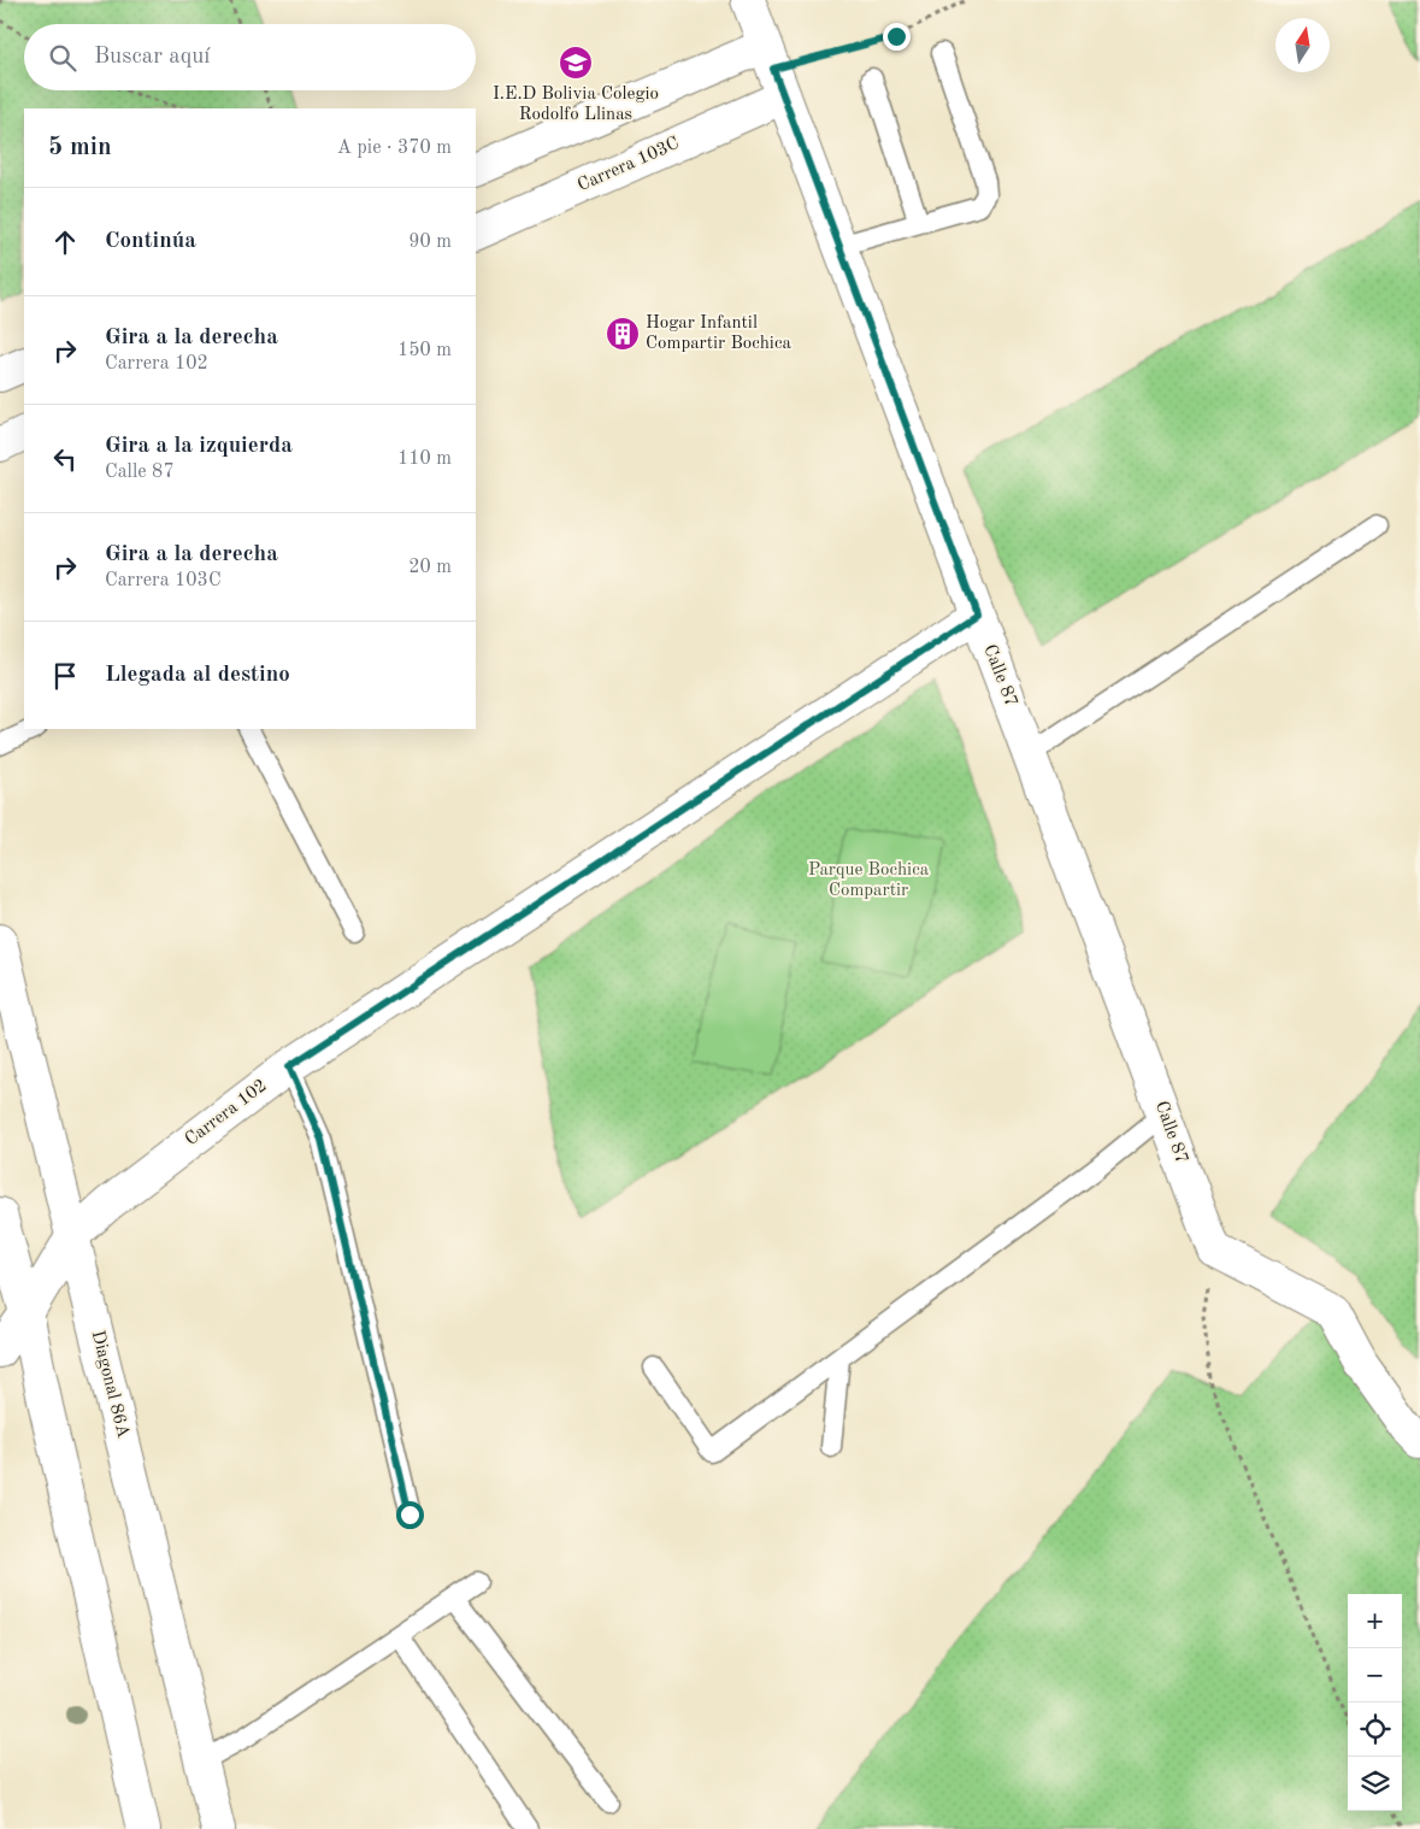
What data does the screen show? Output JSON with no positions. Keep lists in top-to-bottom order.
{
  "streets": {
    "street": [
      "Carrera 103C",
      "Calle 87",
      "Carrera 102",
      "Diagonal 86A"
    ]
  },
  "crossings": [
    ["Carrera 103C", "Calle 87"],
    ["Calle 87", "Carrera 102"],
    ["Carrera 102", "Diagonal 86A"]
  ],
  "parks": ["Parque Bochica Compartir"],
  "places": {
    "school or university": ["I.E.D Bolivia Colegio Rodolfo Llinas"],
    "building": ["Hogar Infantil Compartir Bochica"]
  },
  "north": "top",
  "page": {
    "search": "Buscar aquí",
    "heading": ["5 min", "A pie · 370 m"],
    "list": [
      ["Continúa", "90 m"],
      ["Gira a la derecha", "Carrera 102", "150 m"],
      ["Gira a la izquierda", "Calle 87", "110 m"],
      ["Gira a la derecha", "Carrera 103C", "20 m"],
      "Llegada al destino"
    ],
    "map_buttons": ["+", "−"]
  }
}
